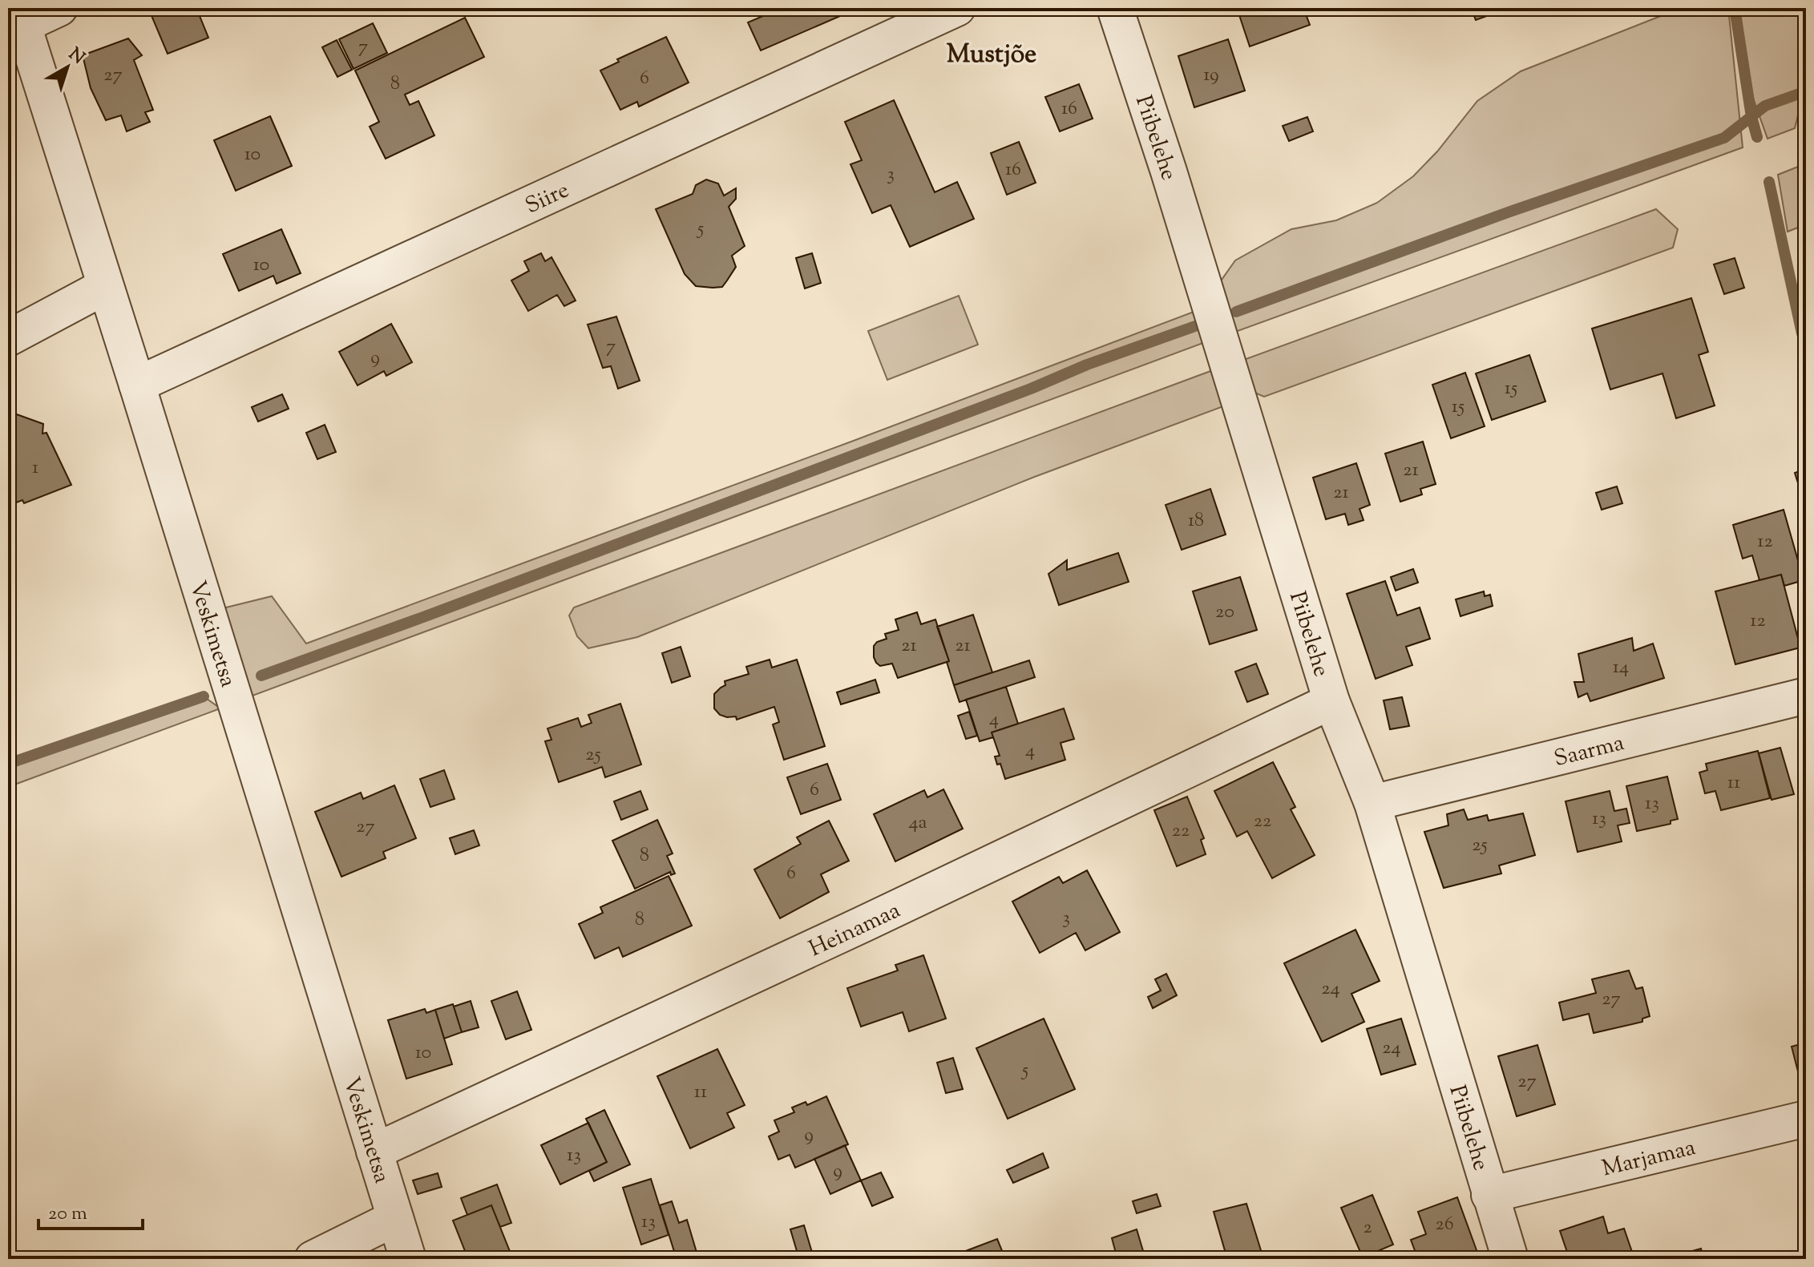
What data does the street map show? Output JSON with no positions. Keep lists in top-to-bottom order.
{
  "streets": {
    "street": [
      "Piibelehe",
      "Siire",
      "Veskimetsa",
      "Saarma",
      "Heinamaa",
      "Marjamaa"
    ]
  },
  "crossings": [
    ["Piibelehe", "Saarma"],
    ["Piibelehe", "Heinamaa"],
    ["Piibelehe", "Marjamaa"],
    ["Siire", "Veskimetsa"],
    ["Veskimetsa", "Heinamaa"]
  ],
  "districts": ["Mustjõe"],
  "house_numbers": [
    "7",
    "27",
    "19",
    "6",
    "8",
    "16",
    "10",
    "16",
    "3",
    "5",
    "10",
    "7",
    "9",
    "15",
    "15",
    "1",
    "21",
    "21",
    "18",
    "12",
    "20",
    "12",
    "21",
    "21",
    "14",
    "4",
    "4",
    "25",
    "11",
    "6",
    "13",
    "13",
    "22",
    "4a",
    "27",
    "22",
    "25",
    "8",
    "6",
    "3",
    "8",
    "24",
    "27",
    "24",
    "10",
    "5",
    "27",
    "11",
    "9",
    "13",
    "9",
    "13",
    "26",
    "2"
  ],
  "scale_bar": "20 m",
  "north": "top right"
}
